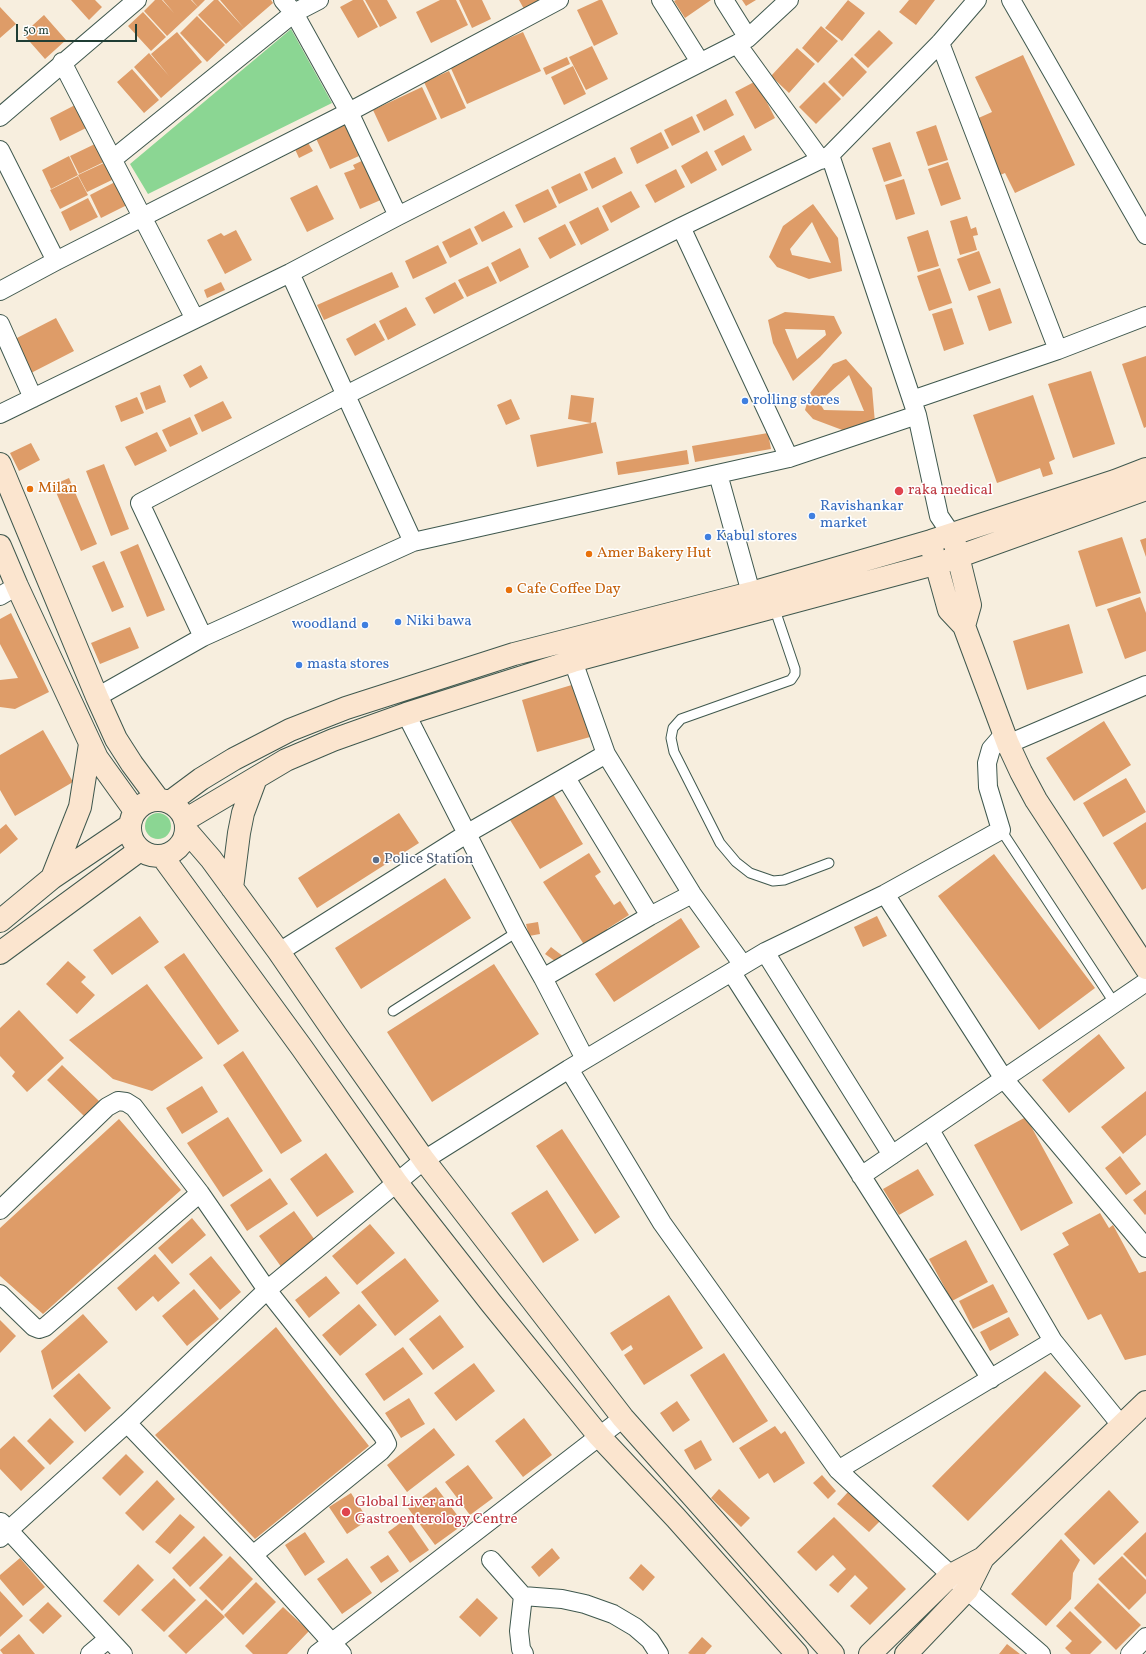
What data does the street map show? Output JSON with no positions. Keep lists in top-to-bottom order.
{
  "places": [
    "rolling stores",
    "Milan",
    "raka medical",
    "Ravishankar market",
    "Kabul stores",
    "Amer Bakery Hut",
    "Cafe Coffee Day",
    "Niki bawa",
    "woodland",
    "masta stores",
    "Police Station",
    "Global Liver and Gastroenterology Centre"
  ],
  "scale_bar": "50 m"
}
